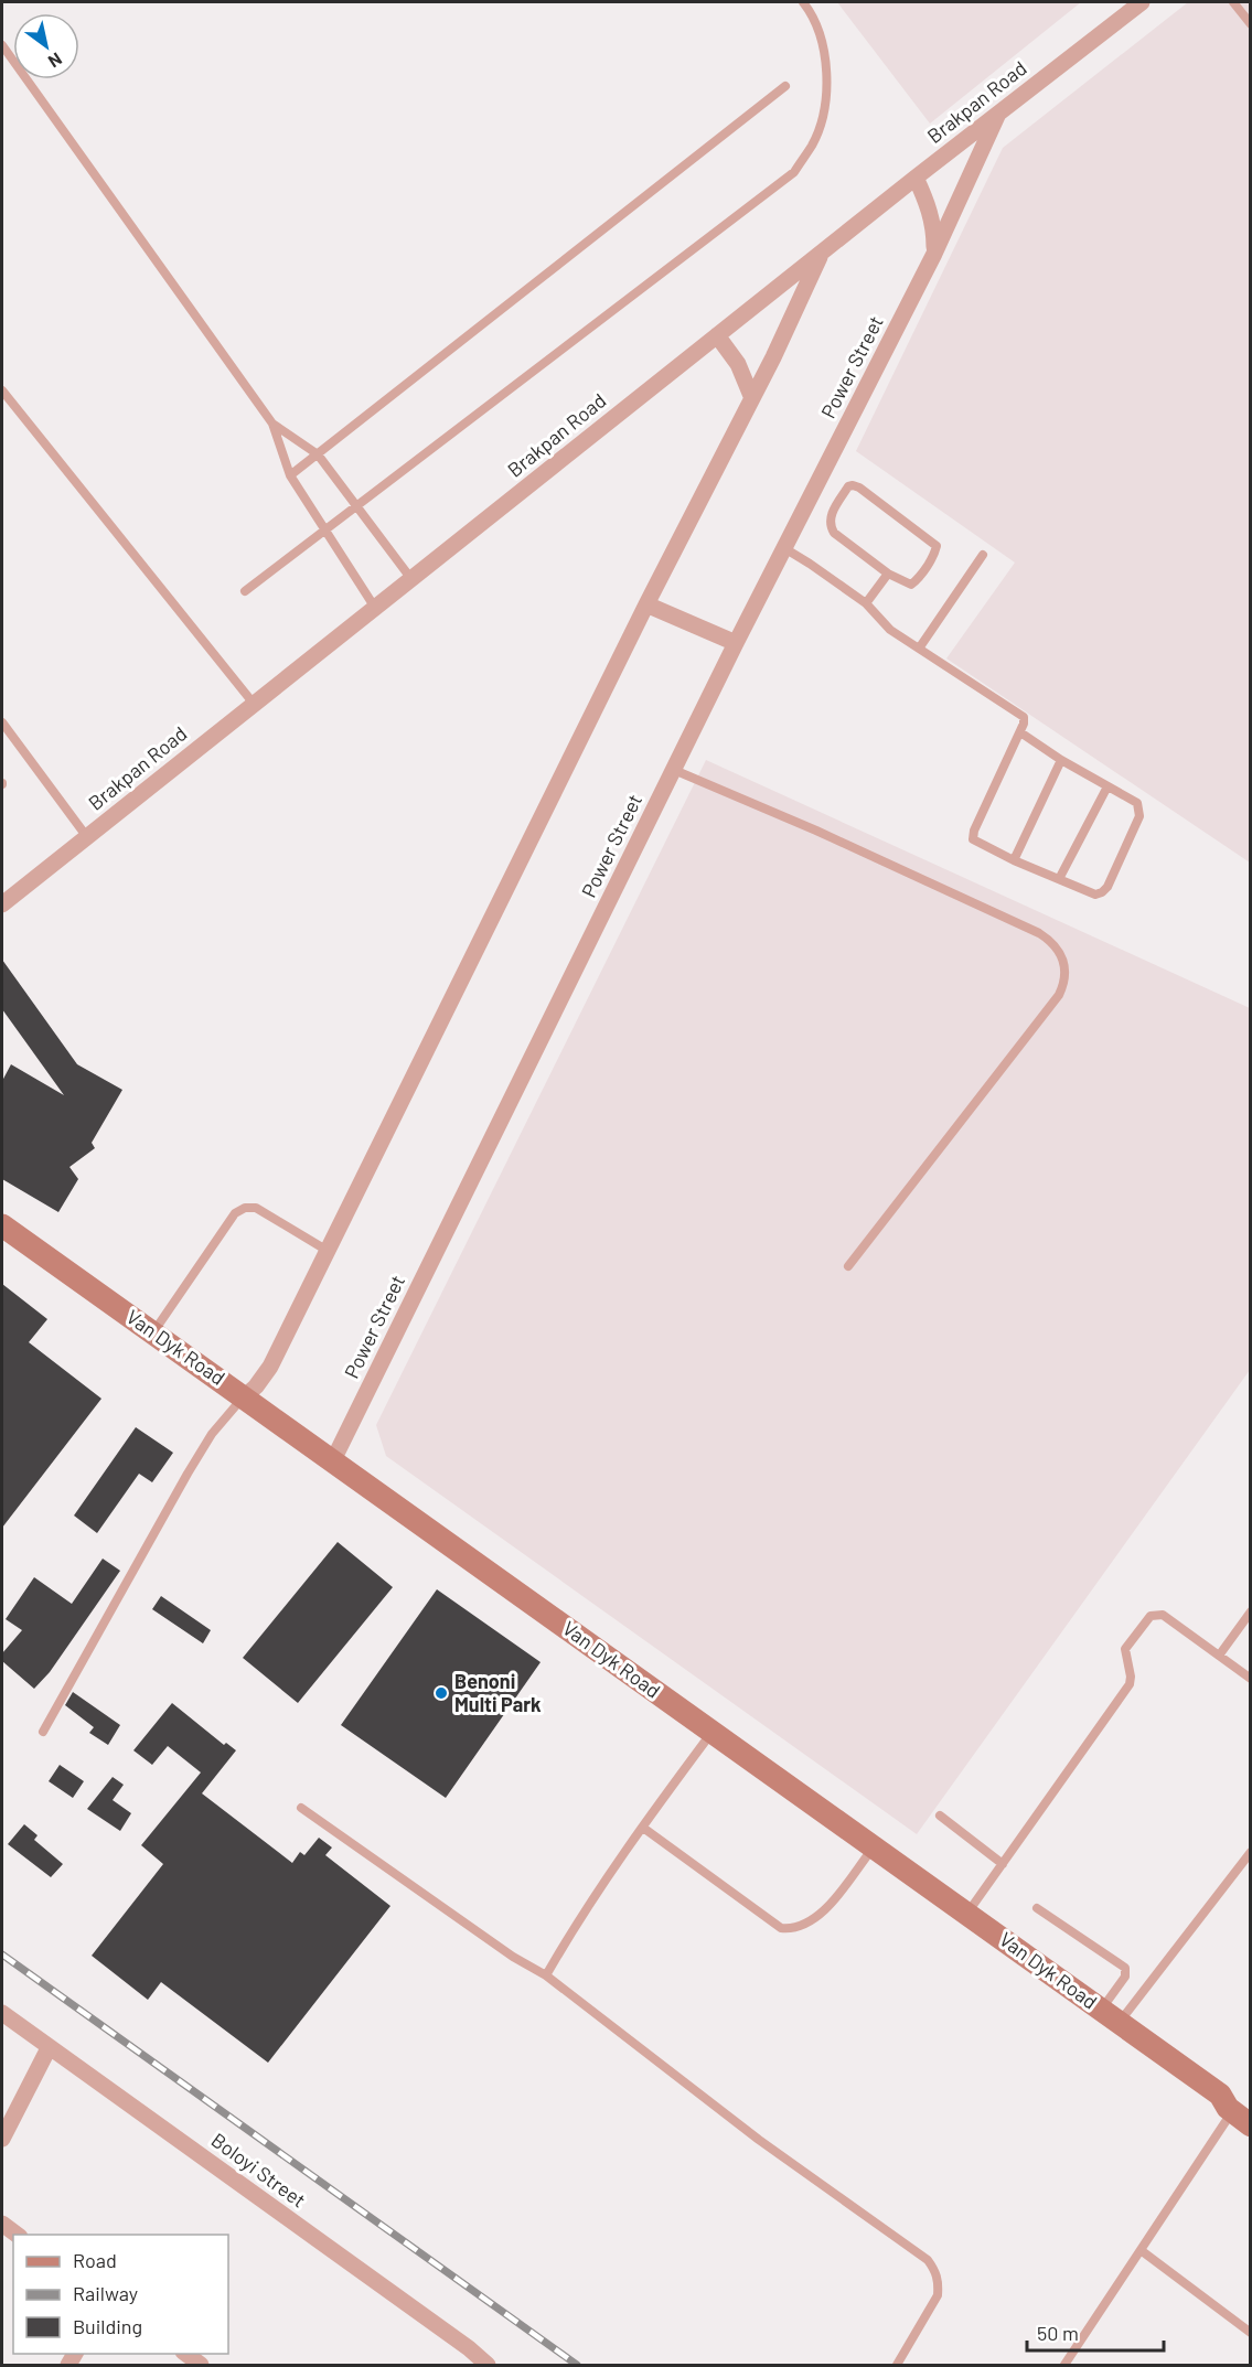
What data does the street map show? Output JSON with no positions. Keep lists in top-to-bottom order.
{
  "streets": {
    "main road": ["Van Dyk Road"],
    "street": ["Brakpan Road", "Power Street", "Boloyi Street"]
  },
  "crossings": [
    ["Brakpan Road", "Power Street"],
    ["Power Street", "Van Dyk Road"]
  ],
  "places": ["Benoni Multi Park"],
  "legend": ["Road", "Railway", "Building"],
  "scale_bar": "50 m",
  "north": "bottom right"
}
